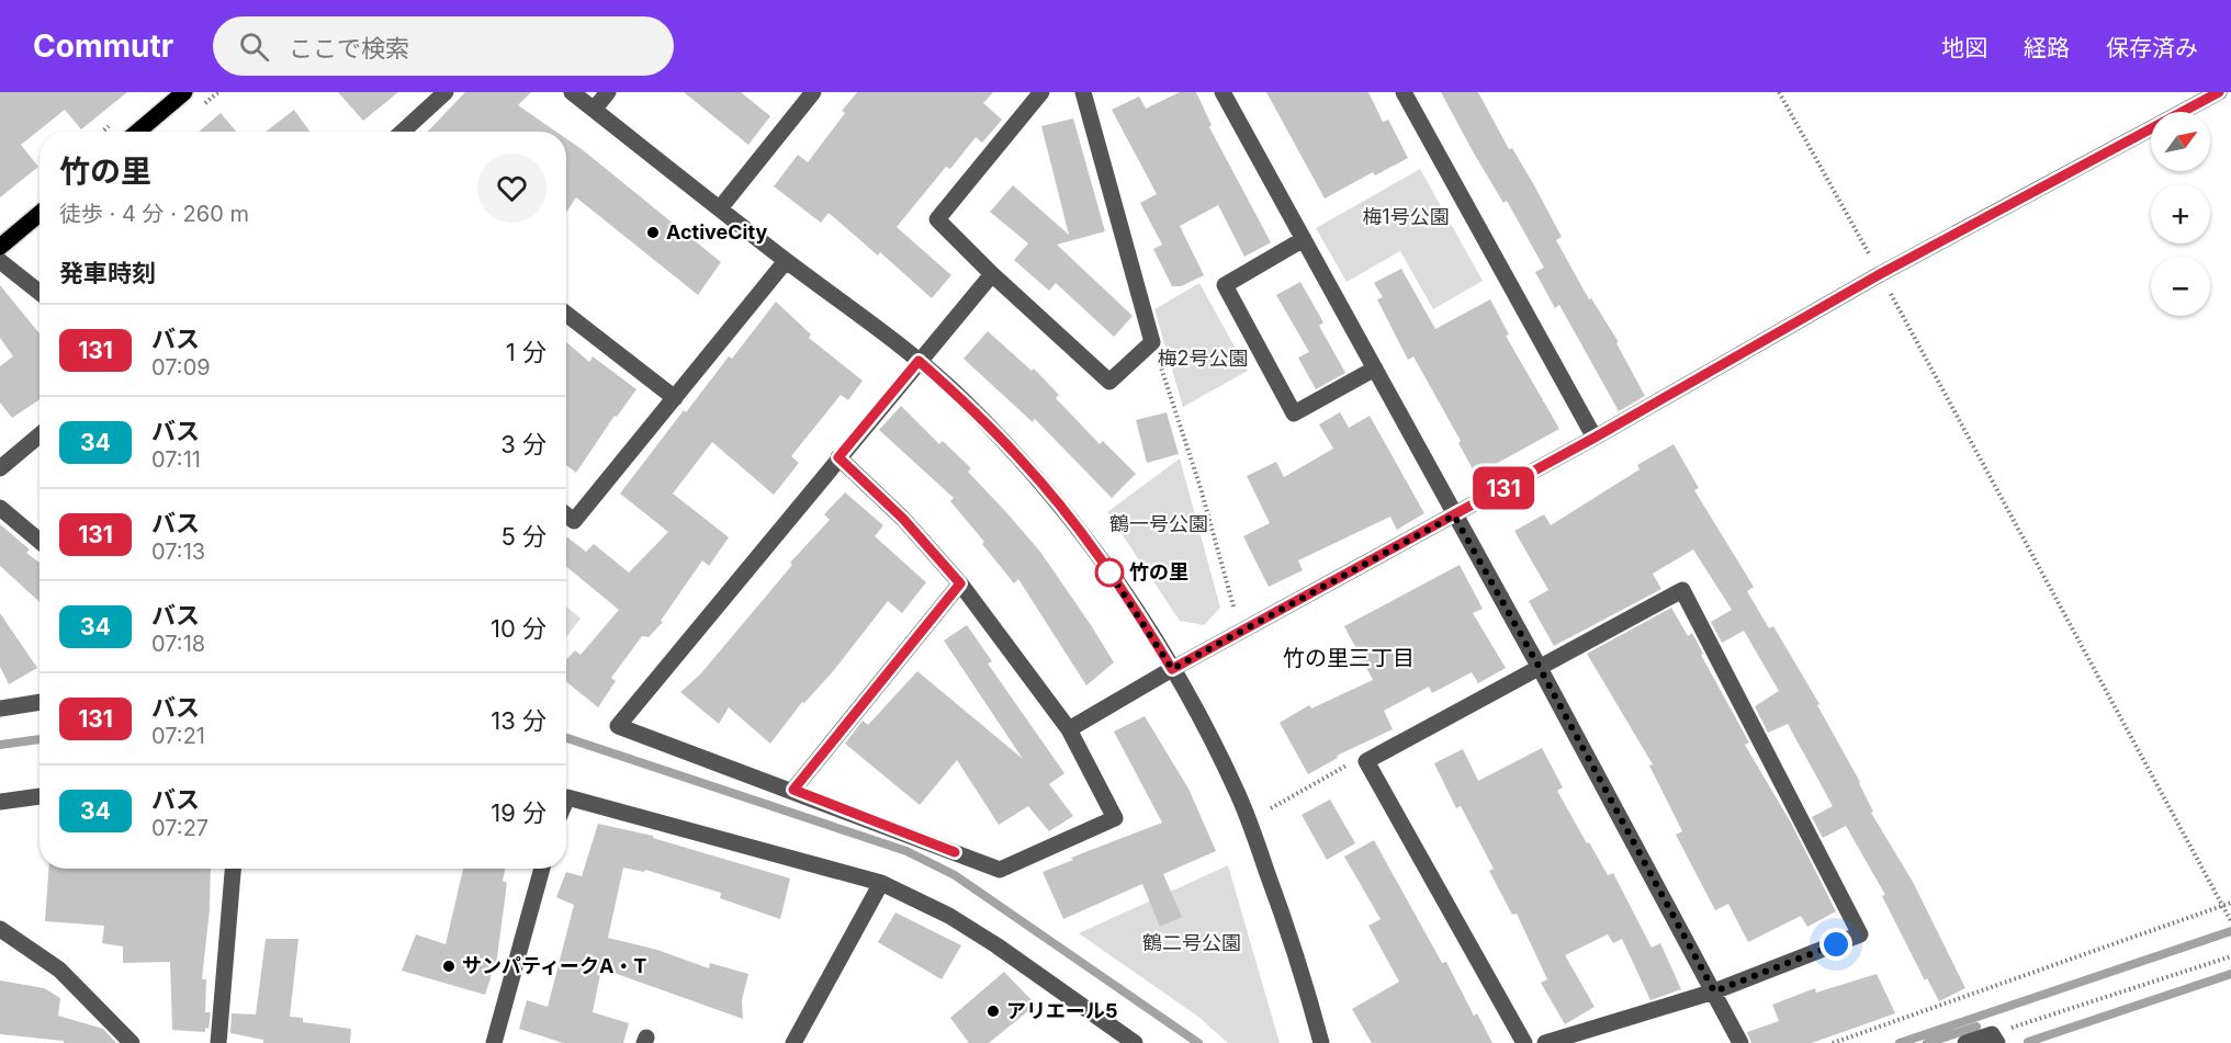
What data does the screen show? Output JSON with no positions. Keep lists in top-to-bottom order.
{
  "districts": ["竹の里三丁目"],
  "parks": [
    "梅1号公園",
    "梅2号公園",
    "鶴一号公園",
    "鶴二号公園"
  ],
  "places": [
    "ActiveCity",
    "竹の里",
    "サンパティークA・T",
    "アリエール5"
  ],
  "lines": ["bus line 131"],
  "north": "top right",
  "page": {
    "header": "Commutr",
    "search": "ここで検索",
    "nav": ["地図", "経路", "保存済み"],
    "on_map": "131",
    "map_buttons": ["+", "−"],
    "heading": [
      ["竹の里", "徒歩 · 4 分 · 260 m"],
      "発車時刻"
    ],
    "list": [
      {
        "mark": "131",
        "name": "バス",
        "note": "07:09",
        "value": "1 分"
      },
      {
        "mark": "34",
        "name": "バス",
        "note": "07:11",
        "value": "3 分"
      },
      {
        "mark": "131",
        "name": "バス",
        "note": "07:13",
        "value": "5 分"
      },
      {
        "mark": "34",
        "name": "バス",
        "note": "07:18",
        "value": "10 分"
      },
      {
        "mark": "131",
        "name": "バス",
        "note": "07:21",
        "value": "13 分"
      },
      {
        "mark": "34",
        "name": "バス",
        "note": "07:27",
        "value": "19 分"
      }
    ]
  }
}
